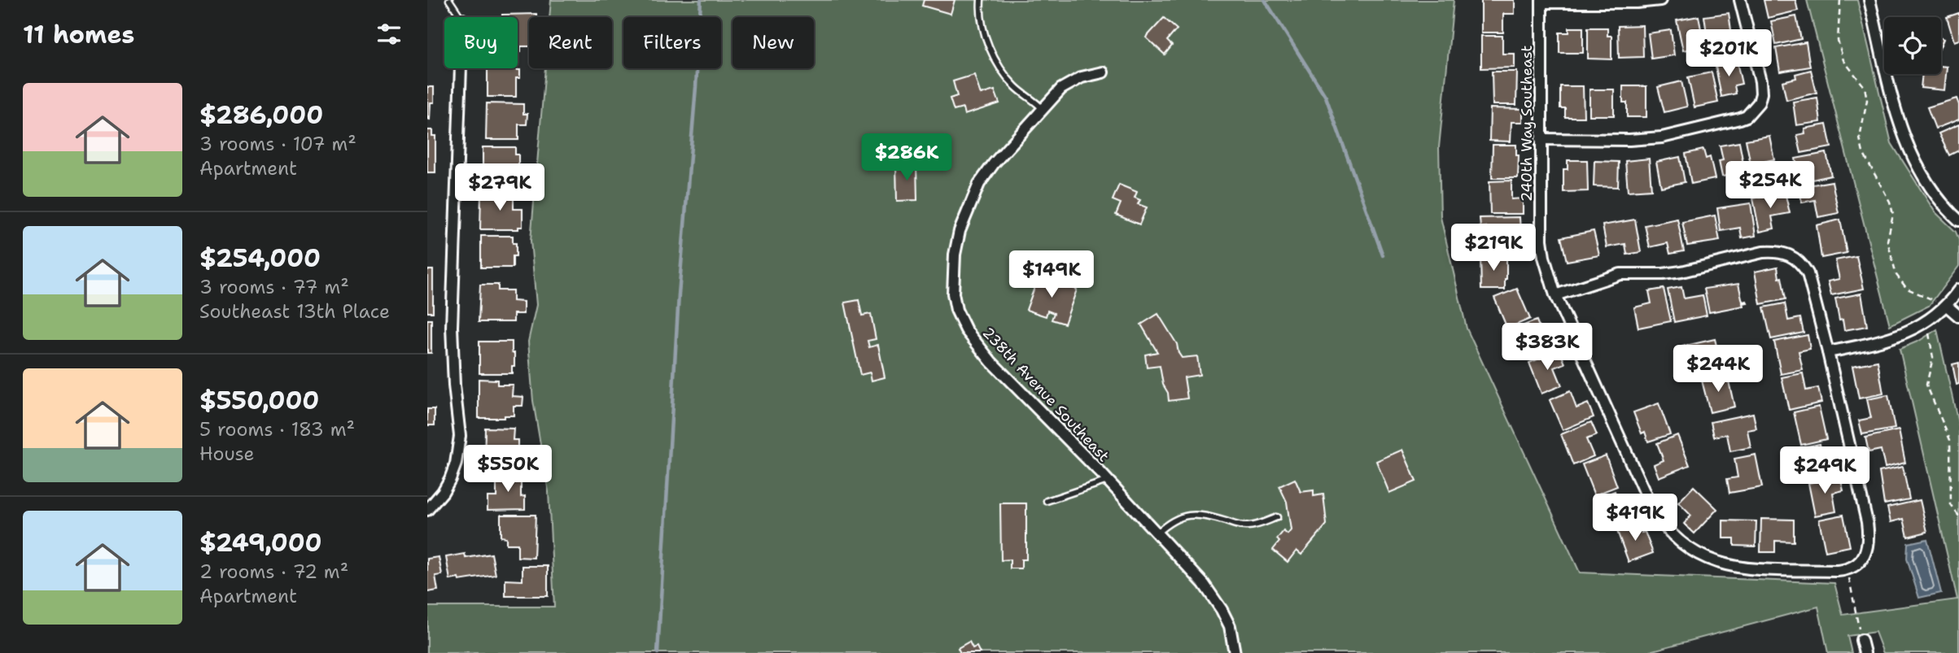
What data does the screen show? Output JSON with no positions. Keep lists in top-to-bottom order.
{
  "streets": {
    "street": ["240th Way Southeast", "238th Avenue Southeast"]
  },
  "page": {
    "heading": "11 homes",
    "chip": [
      "Buy",
      "Rent",
      "Filters",
      "New"
    ],
    "price": [
      "$201K",
      "$286K",
      "$254K",
      "$279K",
      "$219K",
      "$149K",
      "$383K",
      "$244K",
      "$550K",
      "$249K",
      "$419K"
    ],
    "list": [
      {
        "name": "$286,000",
        "note": "3 rooms · 107 m² · Apartment"
      },
      {
        "name": "$254,000",
        "note": "3 rooms · 77 m² · Southeast 13th Place"
      },
      {
        "name": "$550,000",
        "note": "5 rooms · 183 m² · House"
      },
      {
        "name": "$249,000",
        "note": "2 rooms · 72 m² · Apartment"
      }
    ]
  }
}
